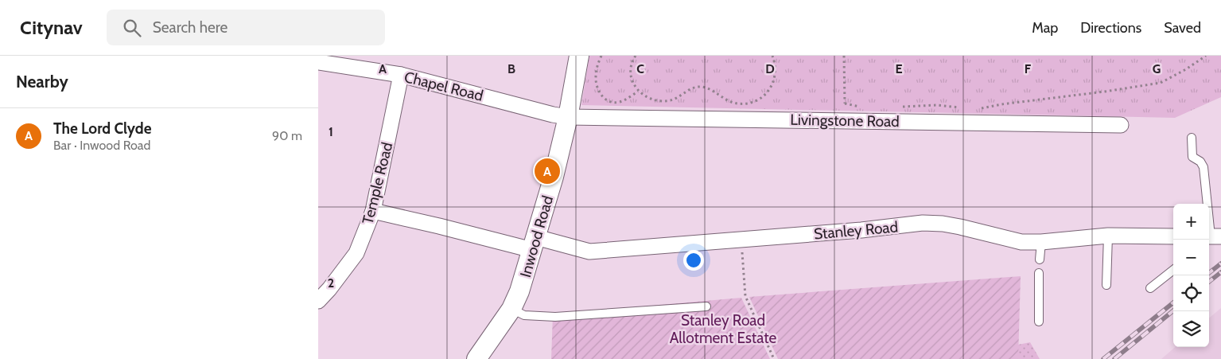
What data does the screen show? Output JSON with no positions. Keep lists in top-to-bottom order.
{
  "streets": {
    "street": [
      "Chapel Road",
      "Livingstone Road",
      "Temple Road",
      "Stanley Road",
      "Inwood Road"
    ]
  },
  "crossings": [
    ["Chapel Road", "Livingstone Road"],
    ["Chapel Road", "Temple Road"],
    ["Chapel Road", "Inwood Road"],
    ["Livingstone Road", "Inwood Road"],
    ["Temple Road", "Stanley Road"],
    ["Stanley Road", "Inwood Road"]
  ],
  "parks": ["Stanley Road Allotment Estate"],
  "page": {
    "header": "Citynav",
    "search": "Search here",
    "nav": ["Map", "Directions", "Saved"],
    "heading": "Nearby",
    "list": [
      {
        "mark": "A",
        "name": "The Lord Clyde",
        "note": "Bar · Inwood Road",
        "value": "90 m"
      }
    ],
    "pins": "A",
    "map_buttons": ["+", "−"]
  },
  "grid": {
    "columns": [
      "A",
      "B",
      "C",
      "D",
      "E",
      "F",
      "G"
    ],
    "rows": ["1", "2"]
  }
}
